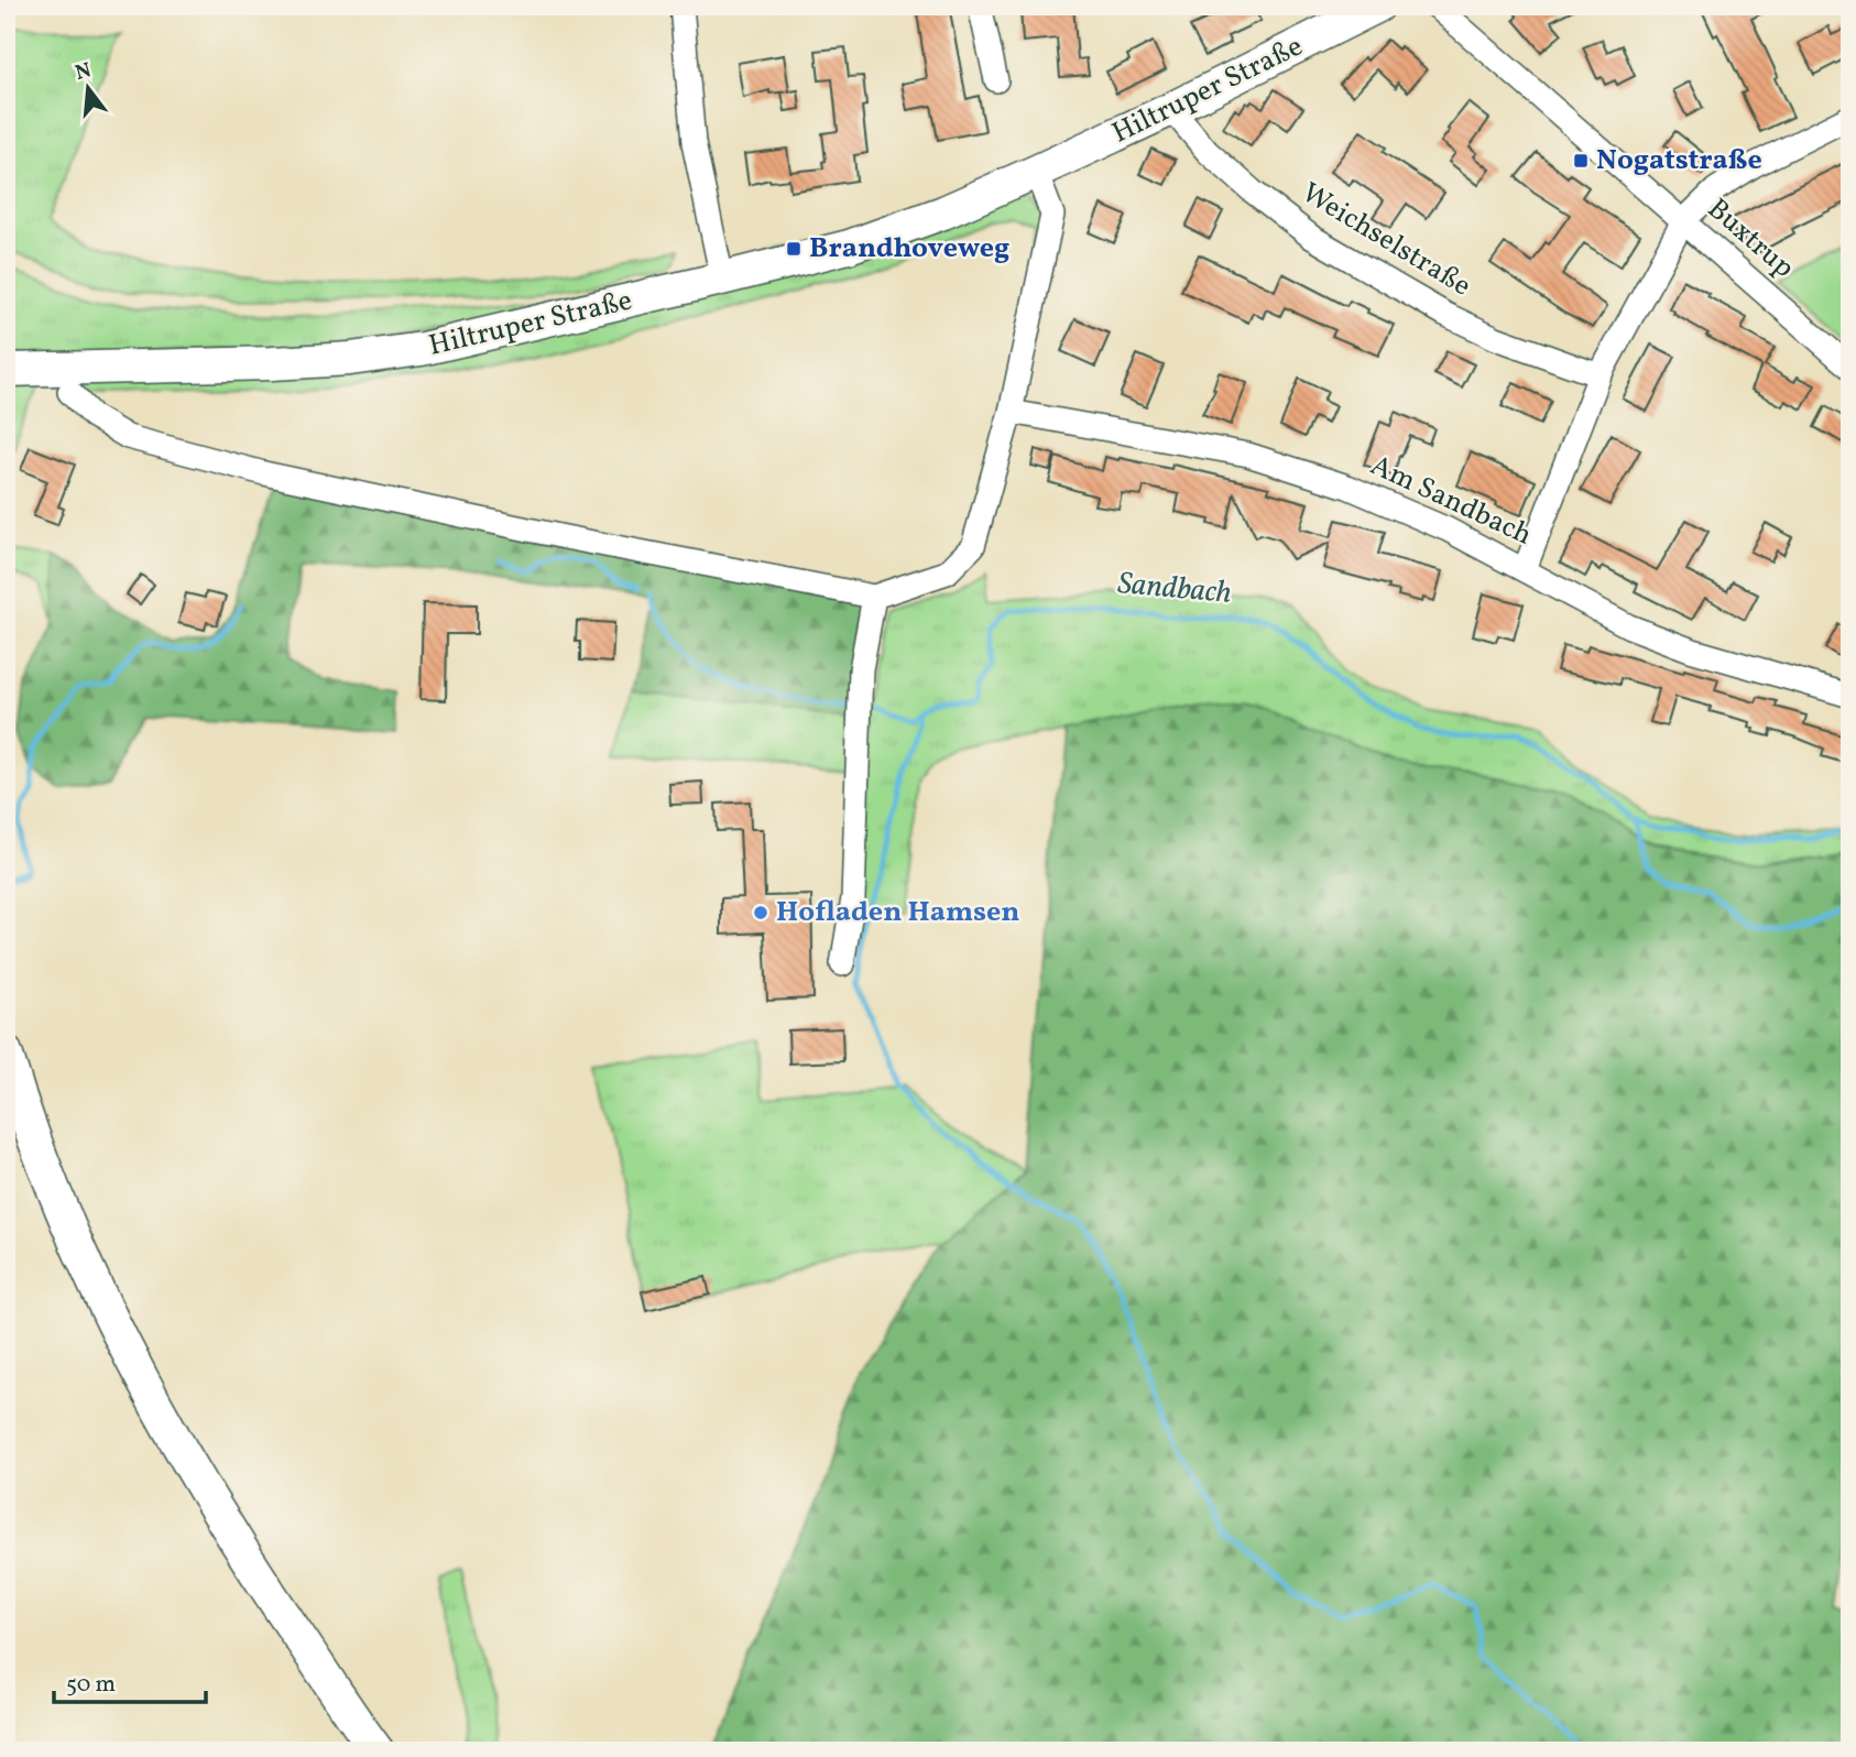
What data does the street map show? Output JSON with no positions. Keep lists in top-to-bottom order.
{
  "streets": {
    "street": [
      "Hiltruper Straße",
      "Buxtrup",
      "Weichselstraße",
      "Am Sandbach"
    ]
  },
  "crossings": [
    ["Hiltruper Straße", "Weichselstraße"]
  ],
  "water": ["Sandbach"],
  "places": {
    "transit": ["Nogatstraße", "Brandhoveweg"],
    "other": ["Hofladen Hamsen"]
  },
  "scale_bar": "50 m",
  "north": "top"
}
